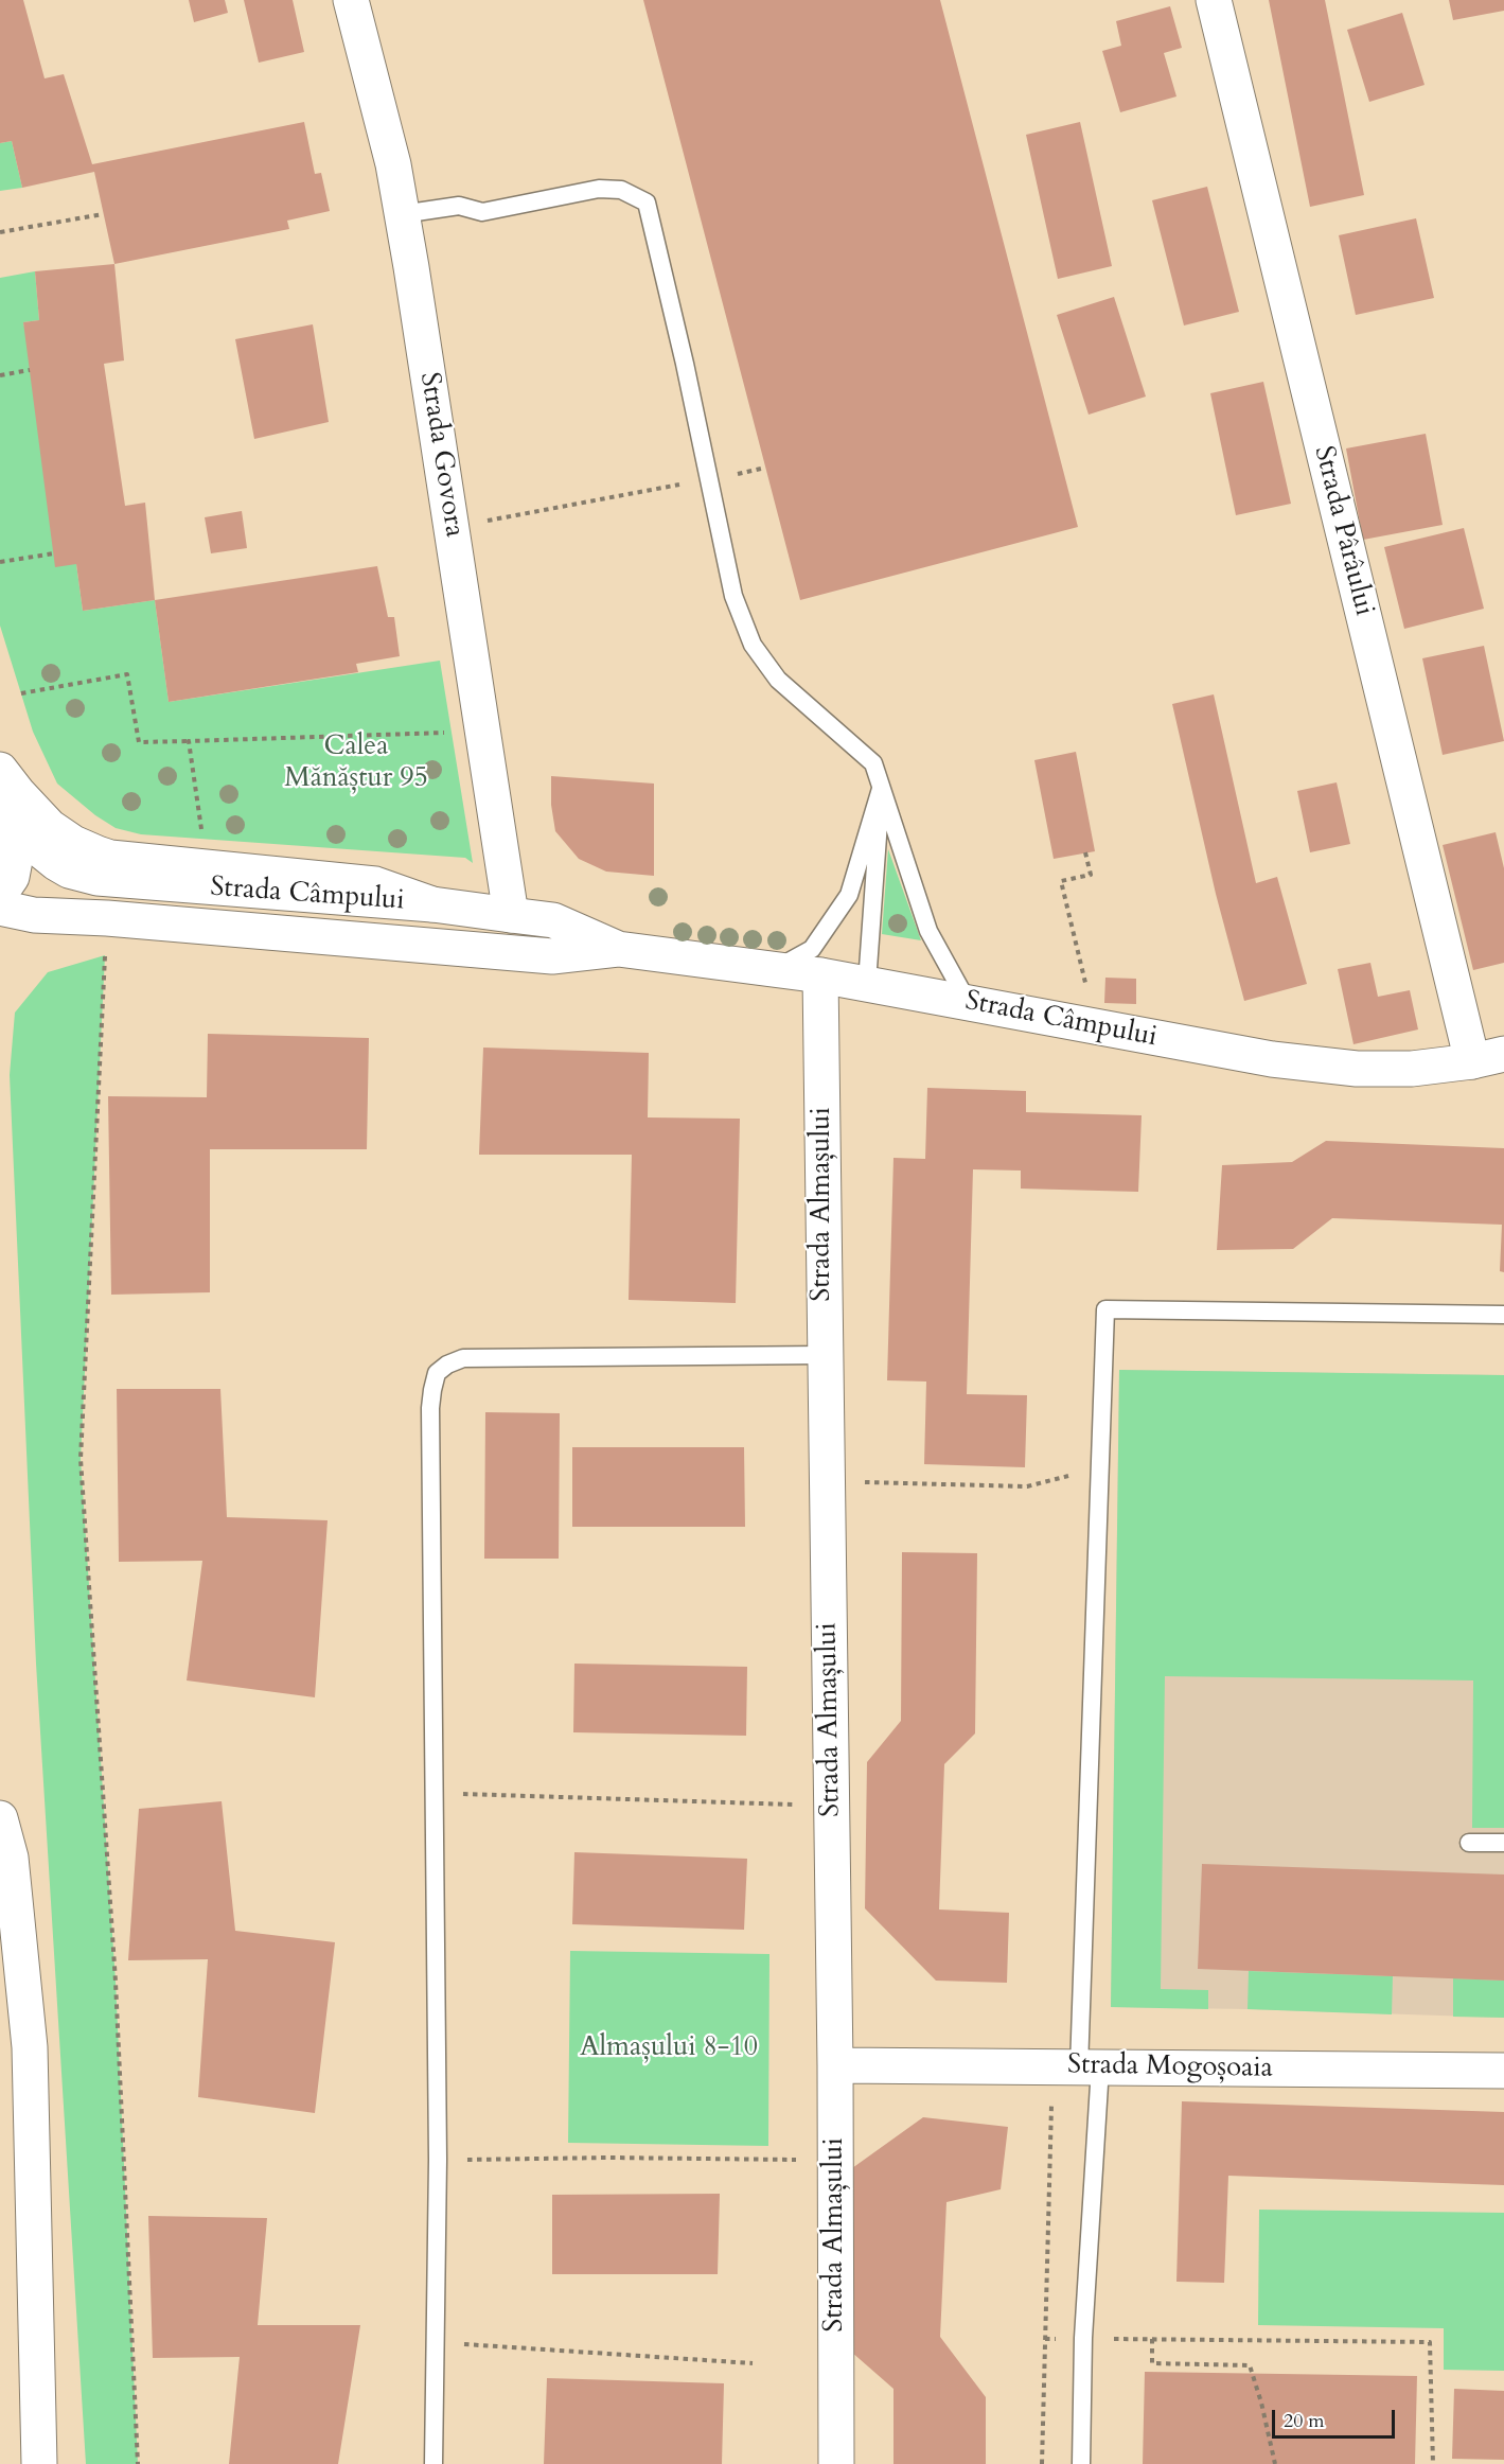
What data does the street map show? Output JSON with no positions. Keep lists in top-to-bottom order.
{
  "streets": {
    "street": [
      "Strada Govora",
      "Strada Pârâului",
      "Strada Câmpului",
      "Strada Almașului",
      "Strada Mogoșoaia"
    ]
  },
  "crossings": [
    ["Strada Govora", "Strada Câmpului"],
    ["Strada Pârâului", "Strada Câmpului"],
    ["Strada Câmpului", "Strada Almașului"],
    ["Strada Almașului", "Strada Mogoșoaia"]
  ],
  "parks": ["Calea Mănăștur 95", "Almașului 8-10"],
  "scale_bar": "20 m"
}
